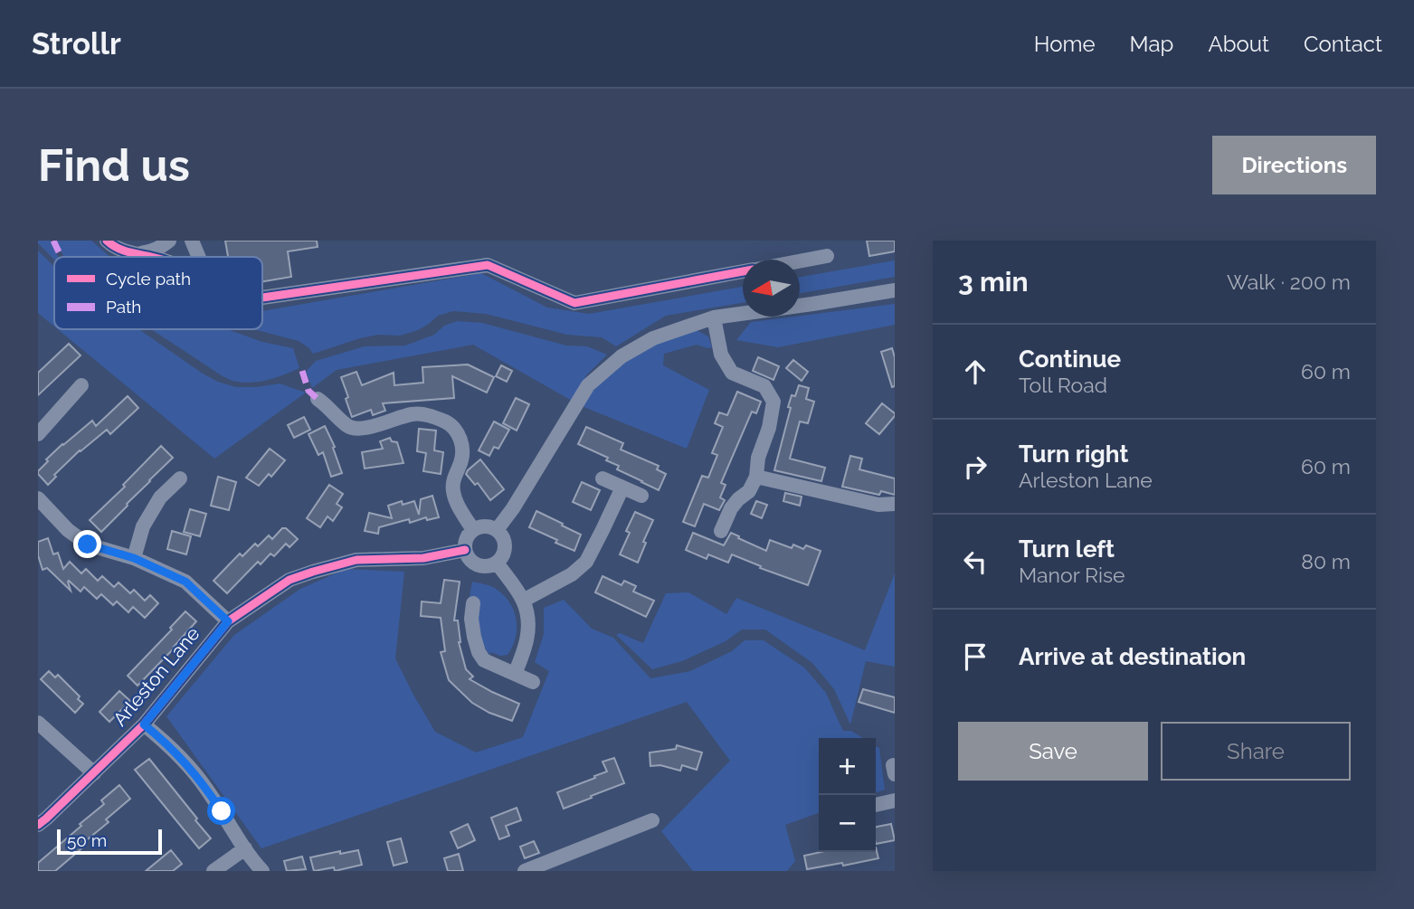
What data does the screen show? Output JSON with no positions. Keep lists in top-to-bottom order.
{
  "streets": {
    "street": ["Arleston Lane"]
  },
  "legend": ["Cycle path", "Path"],
  "scale_bar": "50 m",
  "north": "left",
  "page": {
    "header": "Strollr",
    "nav": [
      "Home",
      "Map",
      "About",
      "Contact"
    ],
    "buttons": [
      "Directions",
      ["Save", "Share"]
    ],
    "title": "Find us",
    "heading": ["3 min", "Walk · 200 m"],
    "list": [
      ["Continue", "Toll Road", "60 m"],
      ["Turn right", "Arleston Lane", "60 m"],
      ["Turn left", "Manor Rise", "80 m"],
      "Arrive at destination"
    ],
    "map_buttons": ["+", "−"],
    "scale": "50 m"
  }
}
